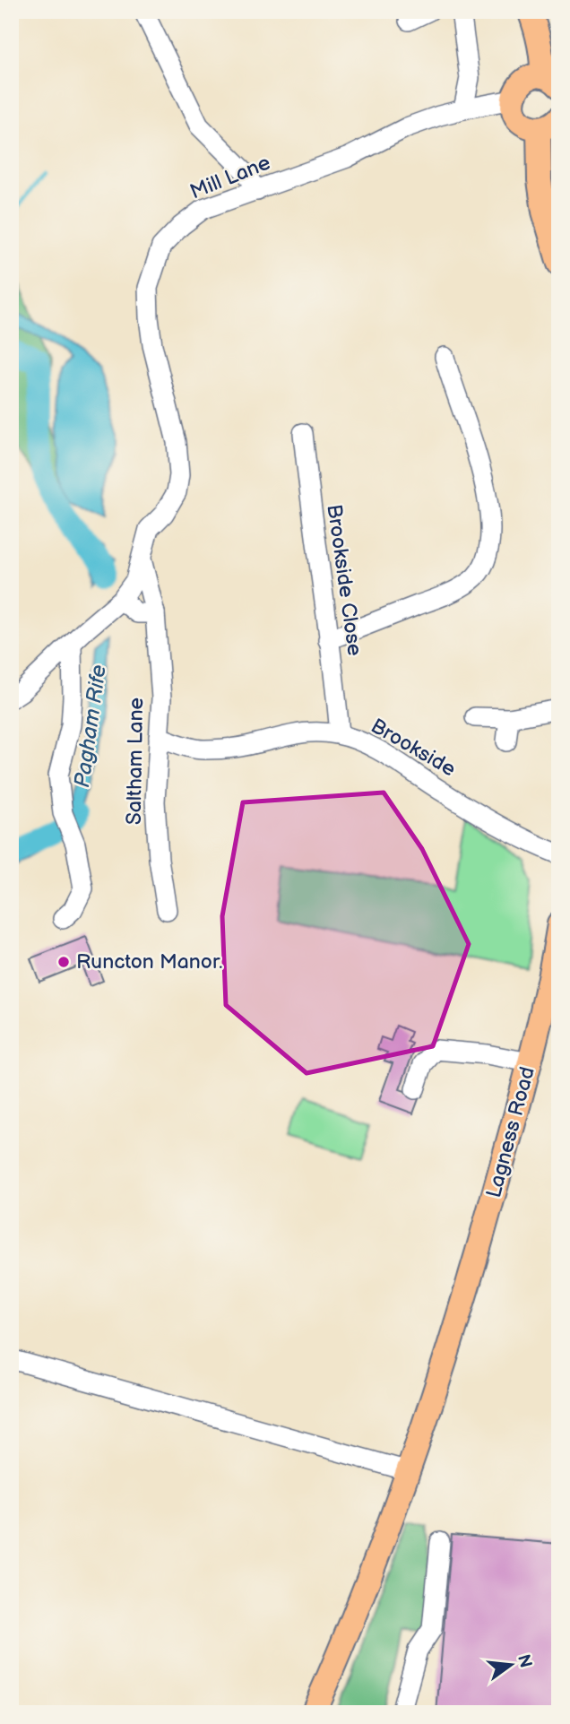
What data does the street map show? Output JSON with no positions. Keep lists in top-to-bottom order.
{
  "streets": {
    "main road": ["Lagness Road"],
    "street": [
      "Mill Lane",
      "Brookside Close",
      "Brookside",
      "Saltham Lane"
    ]
  },
  "crossings": [
    ["Mill Lane", "Saltham Lane"],
    ["Brookside Close", "Brookside"],
    ["Brookside", "Saltham Lane"]
  ],
  "water": ["Pagham Rife"],
  "places": ["Runcton Manor."],
  "north": "right"
}
